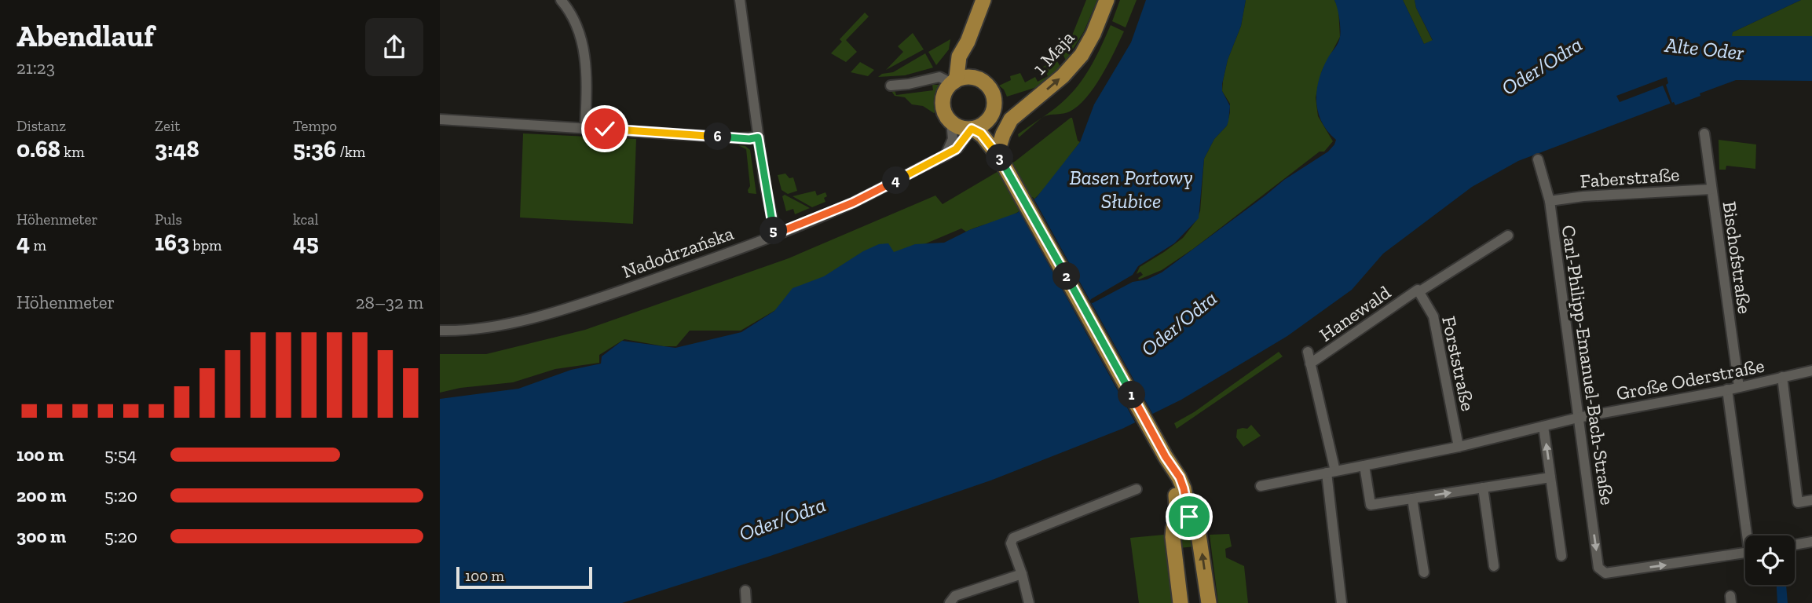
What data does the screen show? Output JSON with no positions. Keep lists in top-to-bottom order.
{
  "streets": {
    "main road": ["1 Maja"],
    "street": [
      "Faberstraße",
      "Nadodrzańska",
      "Bischofstraße",
      "Hanewald",
      "Forststraße",
      "Carl-Philipp-Emanuel-Bach-Straße",
      "Große Oderstraße"
    ]
  },
  "crossings": [
    ["Faberstraße", "Bischofstraße"],
    ["Faberstraße", "Carl-Philipp-Emanuel-Bach-Straße"],
    ["Bischofstraße", "Große Oderstraße"],
    ["Hanewald", "Forststraße"],
    ["Forststraße", "Große Oderstraße"],
    ["Carl-Philipp-Emanuel-Bach-Straße", "Große Oderstraße"]
  ],
  "water": ["Alte Oder", "Oder/Odra", "Basen Portowy Słubice"],
  "scale_bar": "100 m",
  "page": {
    "heading": ["Abendlauf", "21:23"],
    "stats": [
      ["Distanz", "0.68 km"],
      ["Zeit", "3:48"],
      ["Tempo", "5:36 /km"],
      ["Höhenmeter", "4 m"],
      ["Puls", "163 bpm"],
      ["kcal", "45"]
    ],
    "pins": [
      "6",
      "3",
      "4",
      "5",
      "2",
      "1"
    ],
    "chart": ["Höhenmeter", "28–32 m"],
    "list": [
      {
        "name": "100 m",
        "note": "5:54"
      },
      {
        "name": "200 m",
        "note": "5:20"
      },
      {
        "name": "300 m",
        "note": "5:20"
      }
    ],
    "scale": "100 m"
  }
}
